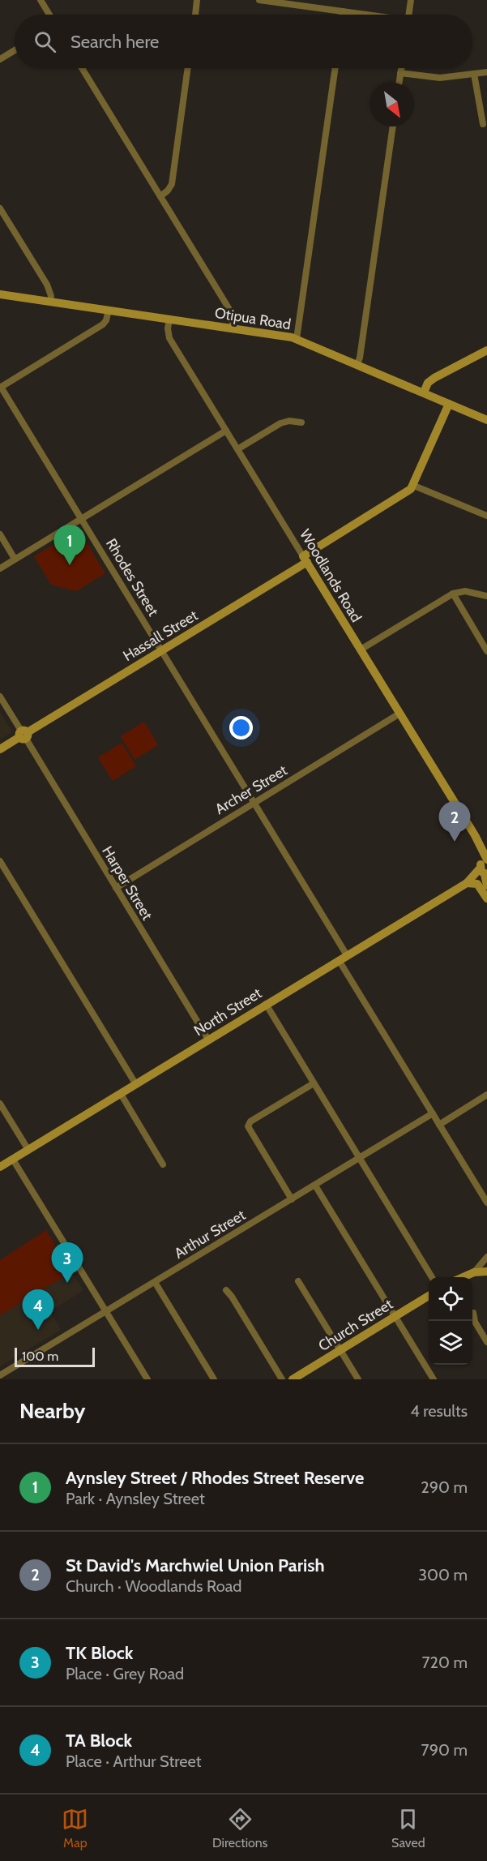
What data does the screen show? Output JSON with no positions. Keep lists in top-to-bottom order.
{
  "streets": {
    "street": [
      "Otipua Road",
      "Woodlands Road",
      "Rhodes Street",
      "Hassall Street",
      "Archer Street",
      "Harper Street",
      "North Street",
      "Arthur Street",
      "Church Street"
    ]
  },
  "crossings": [
    ["Otipua Road", "Woodlands Road"],
    ["Woodlands Road", "Hassall Street"],
    ["Woodlands Road", "Archer Street"],
    ["Woodlands Road", "North Street"],
    ["Rhodes Street", "Hassall Street"],
    ["Rhodes Street", "Archer Street"],
    ["Rhodes Street", "North Street"],
    ["Rhodes Street", "Arthur Street"],
    ["Hassall Street", "Harper Street"],
    ["Archer Street", "Harper Street"],
    ["Harper Street", "North Street"]
  ],
  "scale_bar": "100 m",
  "north": "bottom right",
  "page": {
    "search": "Search here",
    "pins": [
      "1",
      "2",
      "3",
      "4"
    ],
    "scale": "100 m",
    "heading": ["Nearby", "4 results"],
    "list": [
      {
        "mark": "1",
        "name": "Aynsley Street / Rhodes Street Reserve",
        "note": "Park · Aynsley Street",
        "value": "290 m"
      },
      {
        "mark": "2",
        "name": "St David's Marchwiel Union Parish",
        "note": "Church · Woodlands Road",
        "value": "300 m"
      },
      {
        "mark": "3",
        "name": "TK Block",
        "note": "Place · Grey Road",
        "value": "720 m"
      },
      {
        "mark": "4",
        "name": "TA Block",
        "note": "Place · Arthur Street",
        "value": "790 m"
      }
    ],
    "nav": ["Map", "Directions", "Saved"]
  }
}
